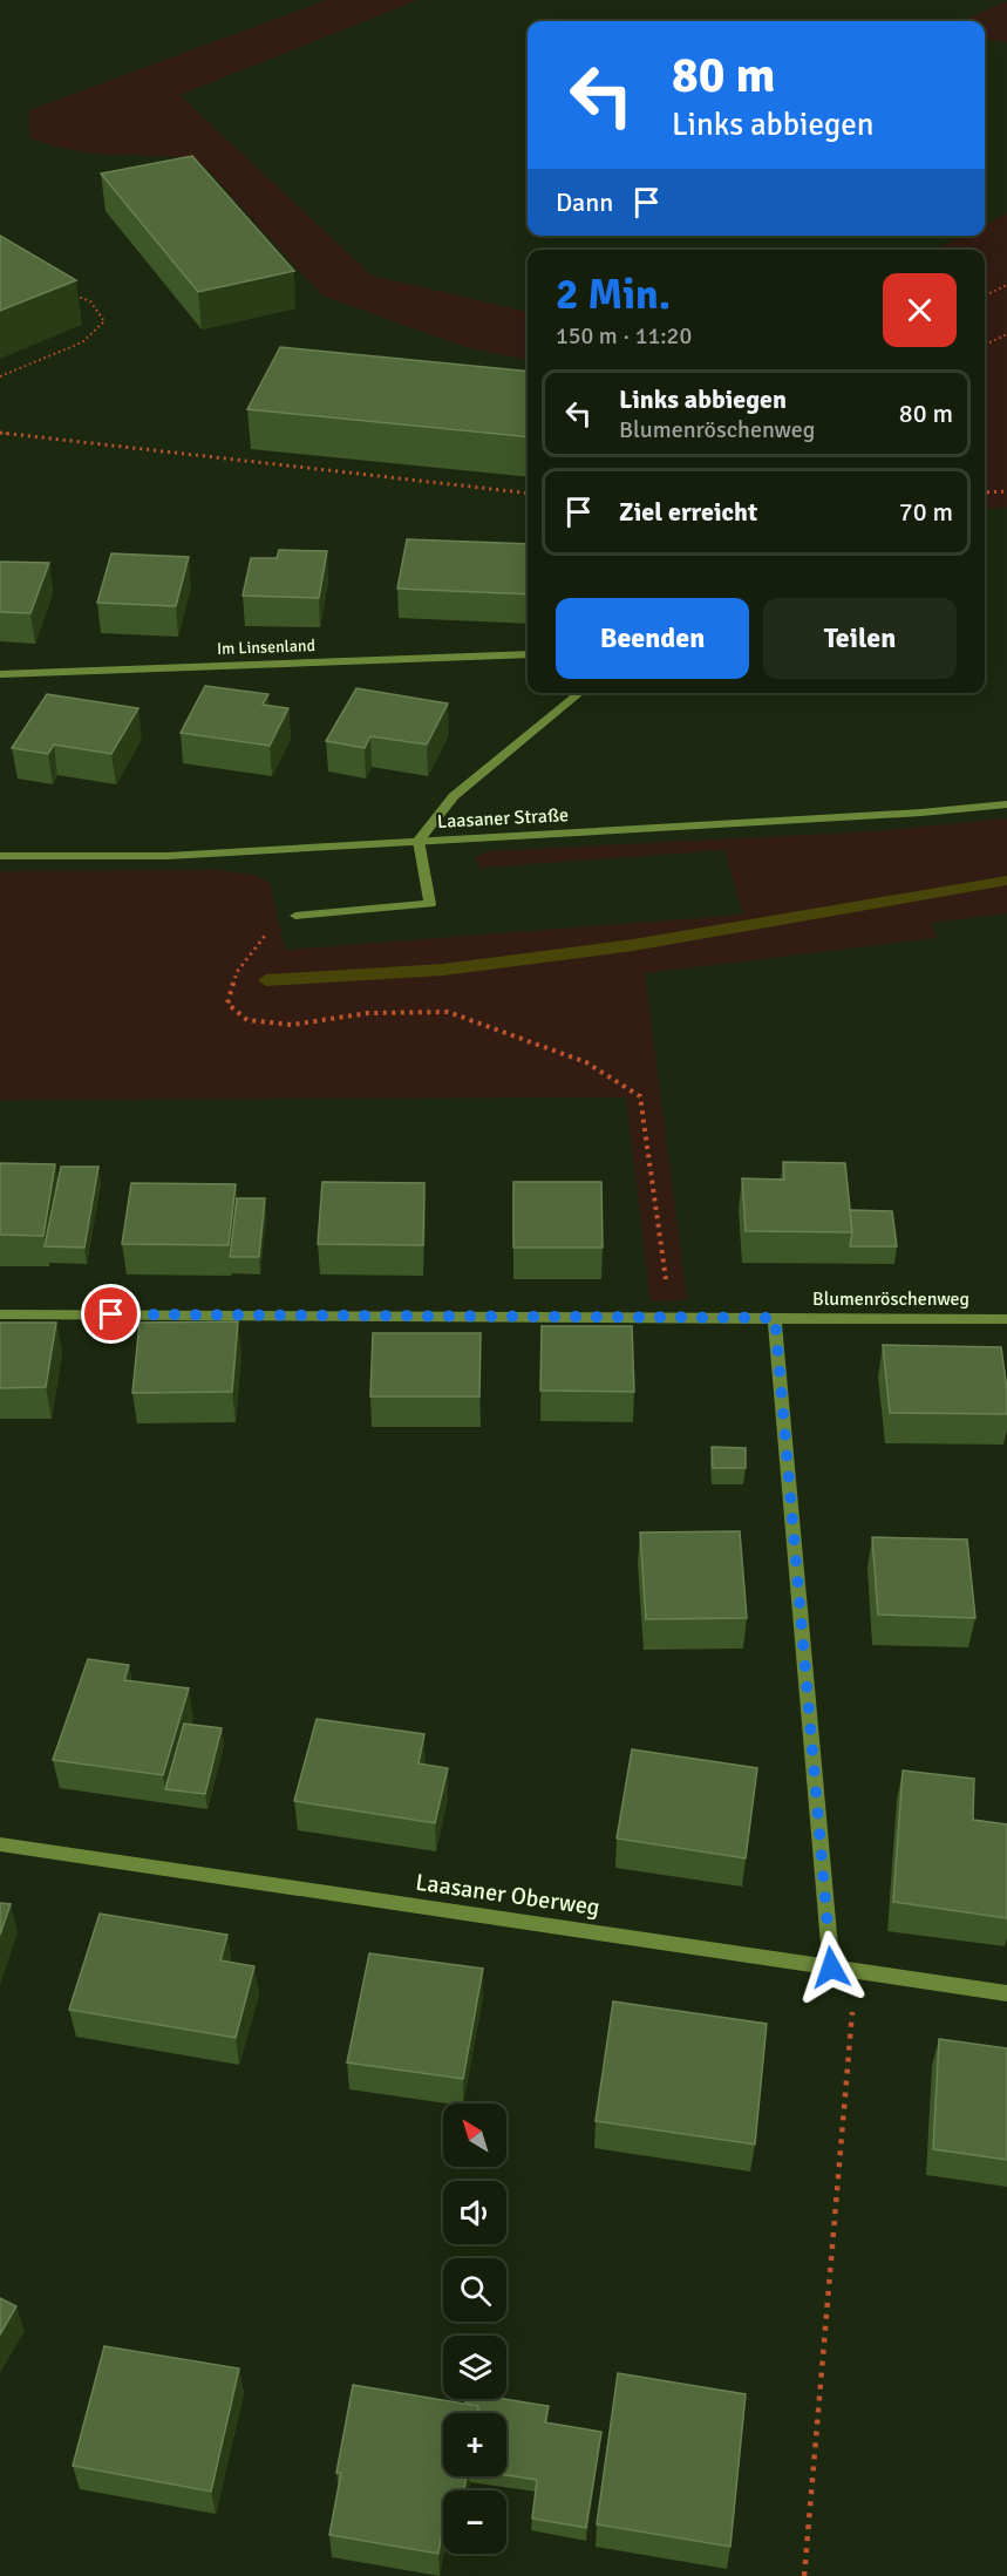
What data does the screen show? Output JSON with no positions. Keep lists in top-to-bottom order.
{
  "streets": {
    "street": [
      "Im Linsenland",
      "Laasaner Straße",
      "Blumenröschenweg",
      "Laasaner Oberweg"
    ]
  },
  "north": "top left",
  "page": {
    "turn": ["80 m", "Links abbiegen"],
    "then": "Dann",
    "heading": ["2 Min.", "150 m · 11:20"],
    "list": [
      {
        "name": "Links abbiegen",
        "note": "Blumenröschenweg",
        "value": "80 m"
      },
      {
        "name": "Ziel erreicht",
        "value": "70 m"
      }
    ],
    "buttons": ["Beenden", "Teilen"],
    "map_buttons": ["+", "−"]
  }
}
